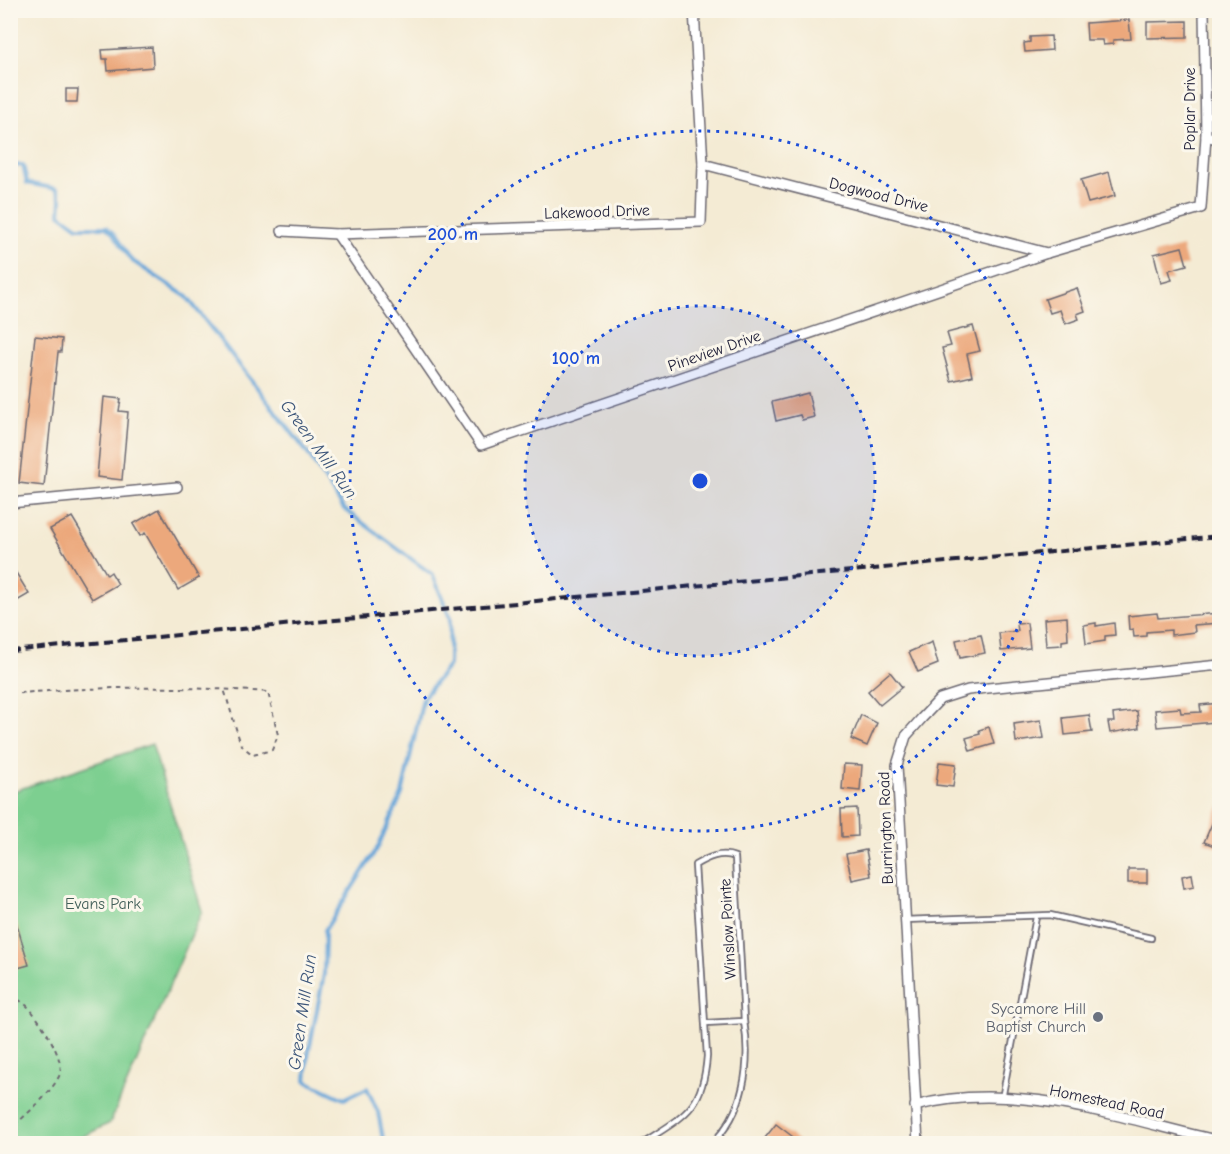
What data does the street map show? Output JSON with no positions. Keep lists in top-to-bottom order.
{
  "streets": {
    "street": [
      "Poplar Drive",
      "Dogwood Drive",
      "Lakewood Drive",
      "Pineview Drive",
      "Burrington Road",
      "Homestead Road"
    ],
    "lane": ["Winslow Pointe"]
  },
  "crossings": [
    ["Poplar Drive", "Pineview Drive"],
    ["Dogwood Drive", "Lakewood Drive"],
    ["Dogwood Drive", "Pineview Drive"],
    ["Lakewood Drive", "Pineview Drive"],
    ["Burrington Road", "Homestead Road"]
  ],
  "water": ["Green Mill Run"],
  "parks": ["Evans Park"],
  "places": ["Sycamore Hill Baptist Church"],
  "rings": ["200 m", "100 m"]
}
